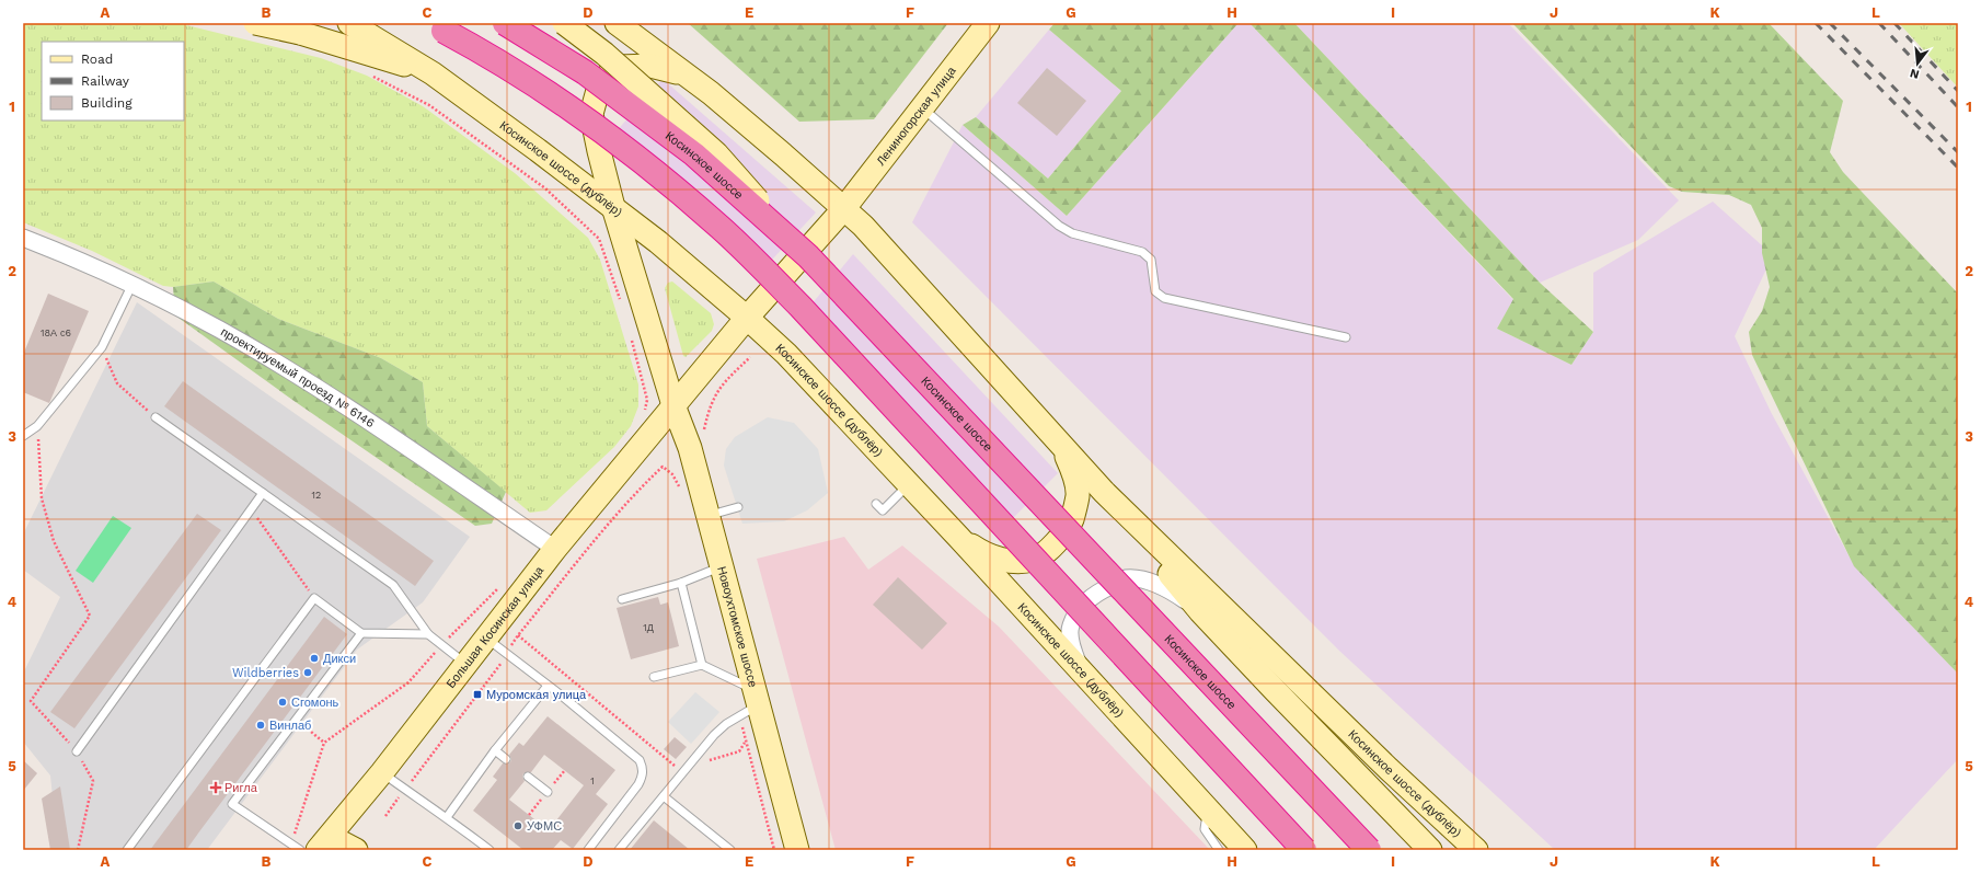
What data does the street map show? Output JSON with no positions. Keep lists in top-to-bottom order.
{
  "streets": {
    "highway": ["Косинское шоссе"],
    "main road": [
      "Лениногорская улица",
      "Косинское шоссе (дублёр)",
      "Большая Косинская улица",
      "Новоухтомское шоссе"
    ],
    "street": ["проектируемый проезд № 6146"]
  },
  "crossings": [
    ["Лениногорская улица", "Косинское шоссе (дублёр)"],
    ["Лениногорская улица", "Большая Косинская улица"],
    ["Косинское шоссе (дублёр)", "Большая Косинская улица"],
    ["Косинское шоссе (дублёр)", "Новоухтомское шоссе"],
    ["проектируемый проезд № 6146", "Большая Косинская улица"],
    ["Большая Косинская улица", "Новоухтомское шоссе"]
  ],
  "places": {
    "other": [
      "Дикси",
      "Wildberries",
      "Сгомонь",
      "Винлаб",
      "УФМС"
    ],
    "transit": ["Муромская улица"],
    "health": ["Ригла"]
  },
  "house_numbers": [
    "18А с6",
    "12",
    "1Д",
    "1"
  ],
  "legend": ["Road", "Railway", "Building"],
  "north": "bottom",
  "grid": {
    "columns": [
      "A",
      "B",
      "C",
      "D",
      "E",
      "F",
      "G",
      "H",
      "I",
      "J",
      "K",
      "L"
    ],
    "rows": [
      "1",
      "2",
      "3",
      "4",
      "5"
    ]
  }
}
